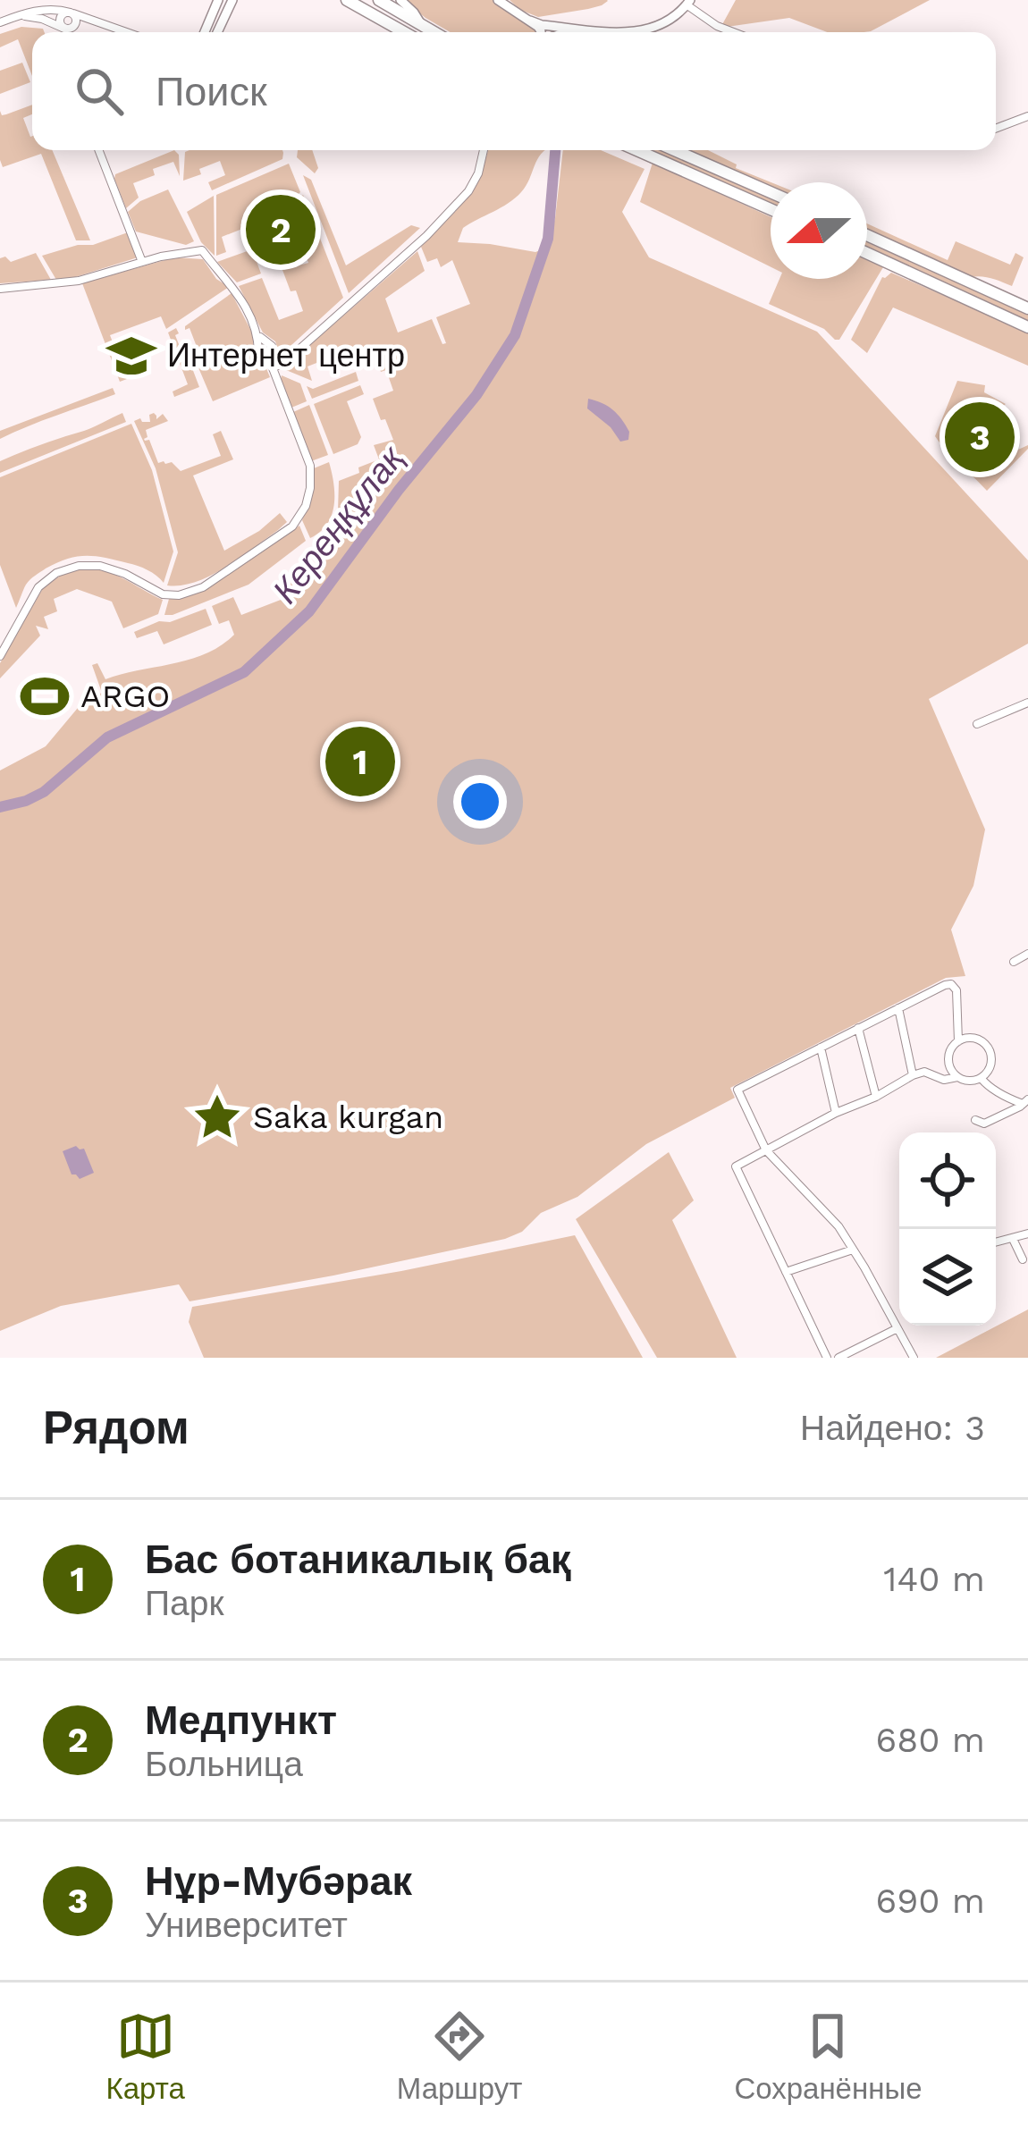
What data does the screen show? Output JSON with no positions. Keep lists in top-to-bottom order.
{
  "water": ["Кереңқұлақ"],
  "places": {
    "school or university": ["Интернет центр"],
    "sports": ["ARGO"],
    "place": ["Saka kurgan"]
  },
  "north": "left",
  "page": {
    "search": "Поиск",
    "pins": ["2", "3", "1"],
    "heading": ["Рядом", "Найдено: 3"],
    "list": [
      {
        "mark": "1",
        "name": "Бас ботаникалық бақ",
        "note": "Парк",
        "value": "140 m"
      },
      {
        "mark": "2",
        "name": "Медпункт",
        "note": "Больница",
        "value": "680 m"
      },
      {
        "mark": "3",
        "name": "Нұр-Мубәрак",
        "note": "Университет",
        "value": "690 m"
      }
    ],
    "nav": ["Карта", "Маршрут", "Сохранённые"]
  }
}
